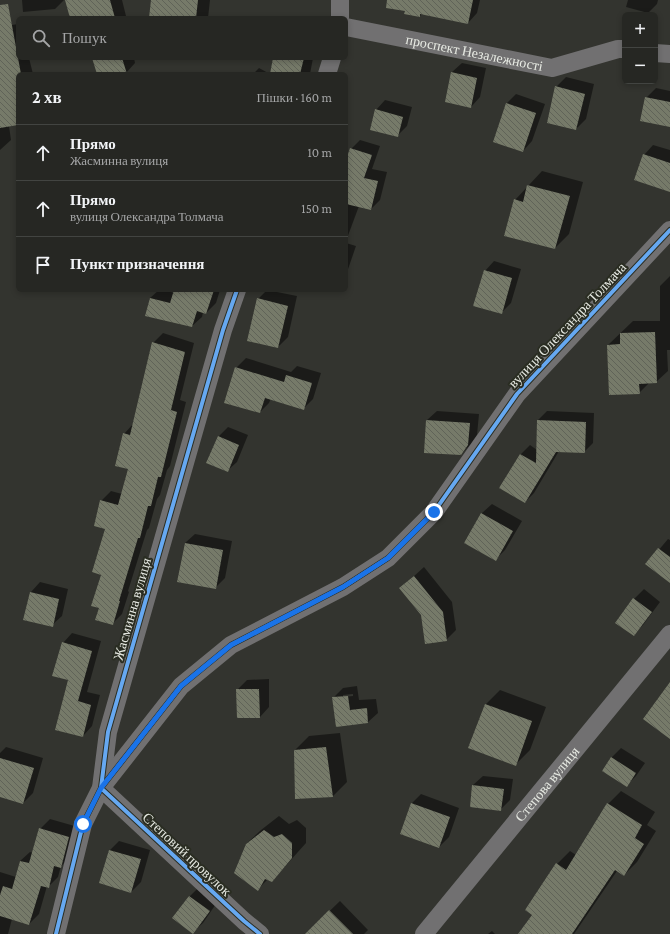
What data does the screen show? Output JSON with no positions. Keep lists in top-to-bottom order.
{
  "streets": {
    "street": [
      "проспект Незалежності",
      "вулиця Олександра Толмача",
      "Жасминна вулиця",
      "Степова вулиця",
      "Степовий провулок"
    ]
  },
  "crossings": [
    ["вулиця Олександра Толмача", "Жасминна вулиця"],
    ["вулиця Олександра Толмача", "Степовий провулок"],
    ["Жасминна вулиця", "Степовий провулок"]
  ],
  "page": {
    "map_buttons": ["+", "−"],
    "search": "Пошук",
    "heading": ["2 хв", "Пішки · 160 m"],
    "list": [
      ["Прямо", "Жасминна вулиця", "10 m"],
      ["Прямо", "вулиця Олександра Толмача", "150 m"],
      "Пункт призначення"
    ]
  }
}
